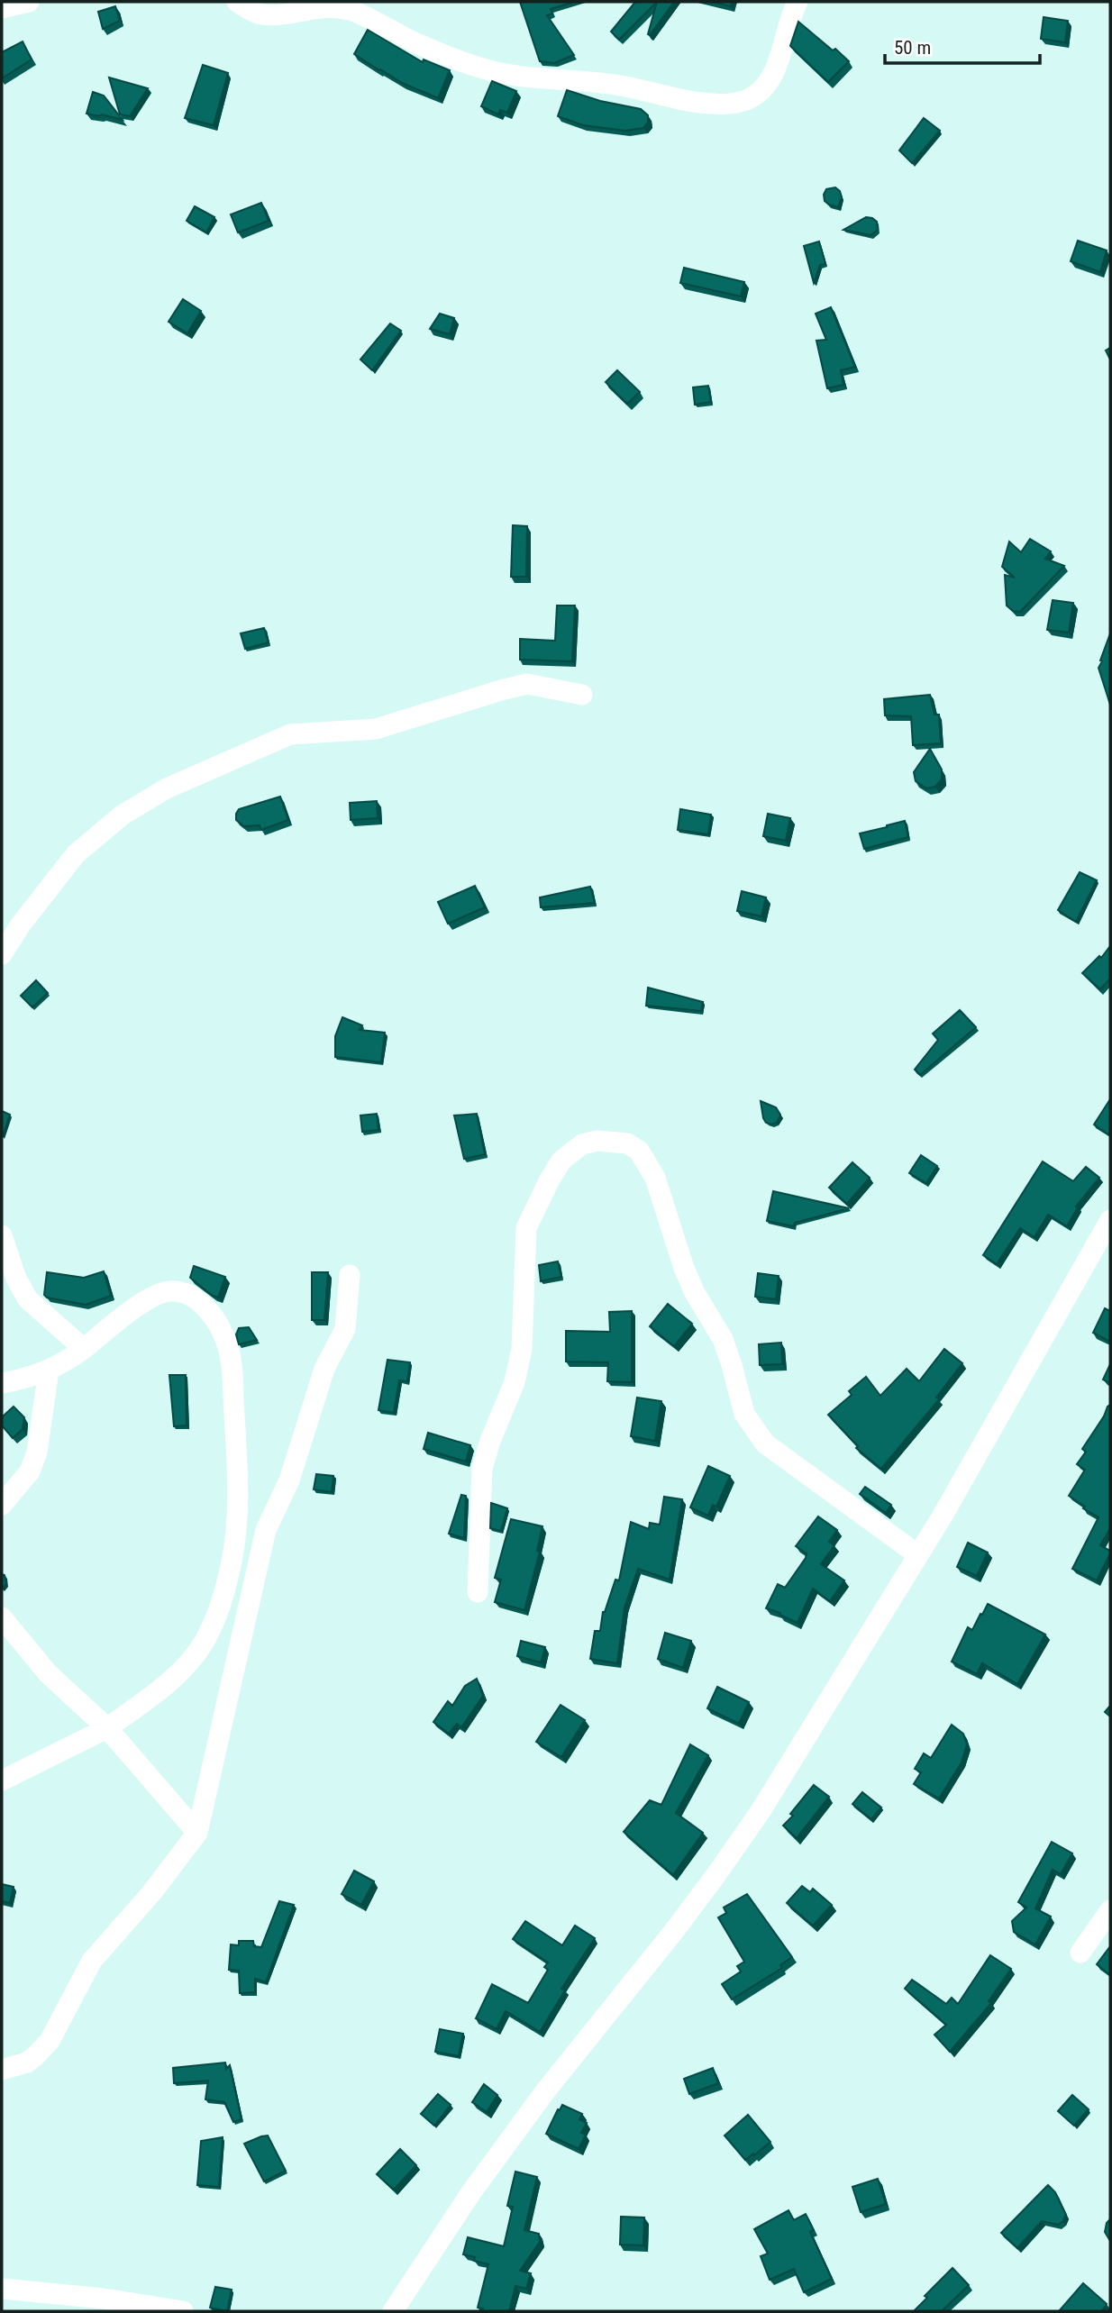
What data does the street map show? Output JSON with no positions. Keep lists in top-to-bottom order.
{
  "scale_bar": "50 m"
}
